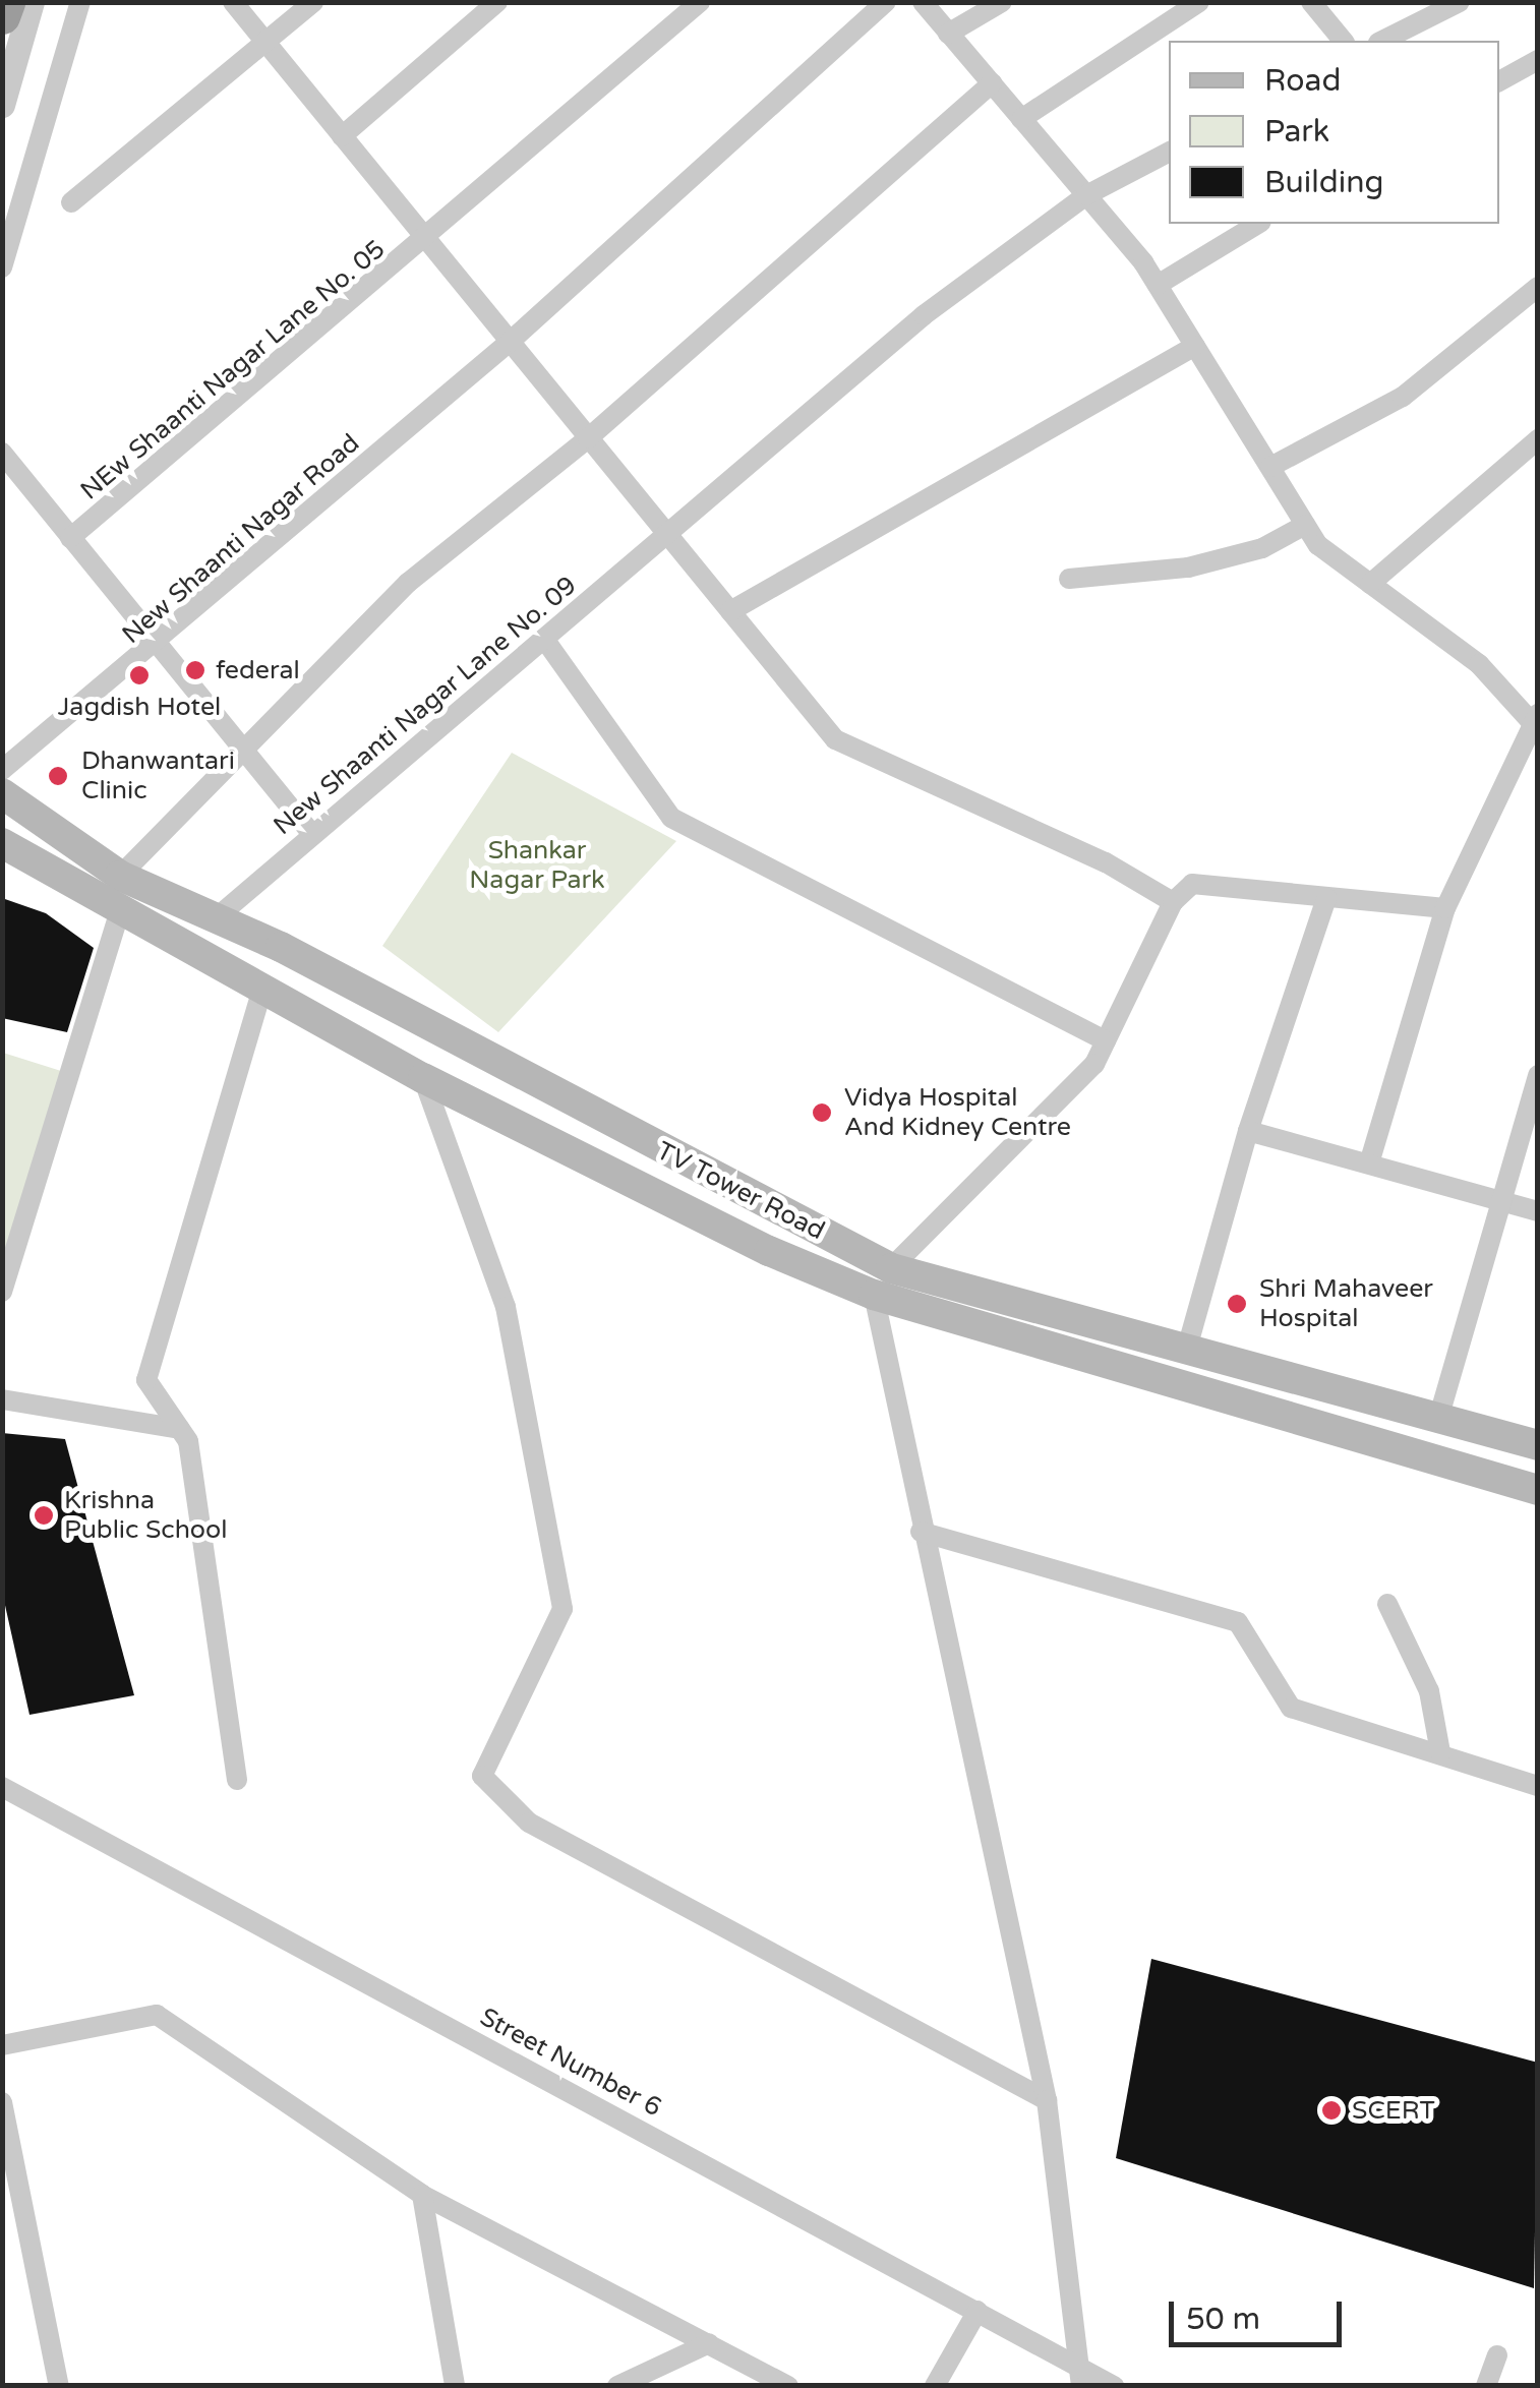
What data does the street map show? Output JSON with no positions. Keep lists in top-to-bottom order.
{
  "streets": {
    "main road": ["TV Tower Road"],
    "street": [
      "NEw Shaanti Nagar Lane No. 05",
      "New Shaanti Nagar Road",
      "New Shaanti Nagar Lane No. 09",
      "Street Number 6"
    ]
  },
  "crossings": [
    ["New Shaanti Nagar Lane No. 09", "TV Tower Road"]
  ],
  "parks": ["Shankar Nagar Park"],
  "places": [
    "federal",
    "Jagdish Hotel",
    "Dhanwantari Clinic",
    "Vidya Hospital And Kidney Centre",
    "Shri Mahaveer Hospital",
    "Krishna Public School",
    "SCERT"
  ],
  "legend": ["Road", "Park", "Building"],
  "scale_bar": "50 m"
}
